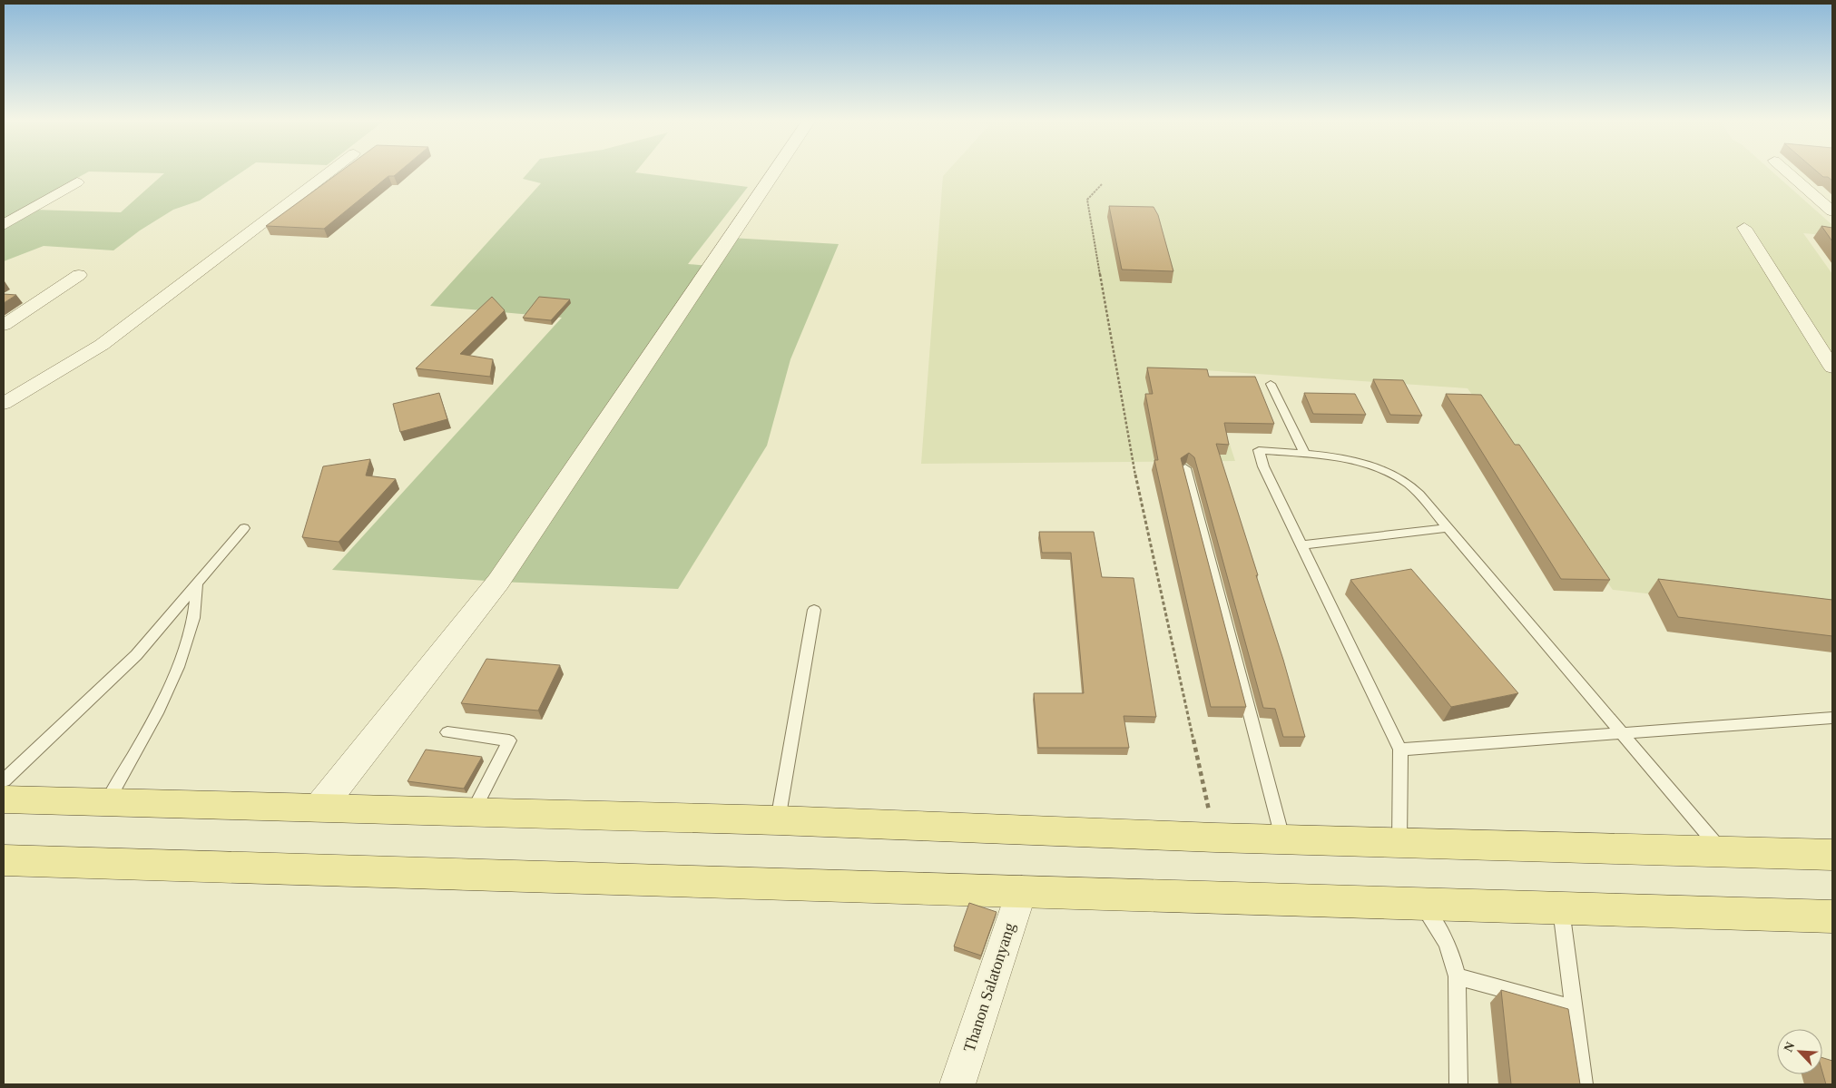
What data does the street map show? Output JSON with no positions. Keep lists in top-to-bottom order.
{
  "streets": {
    "street": ["Thanon Salatonyang"]
  },
  "north": "top left"
}
